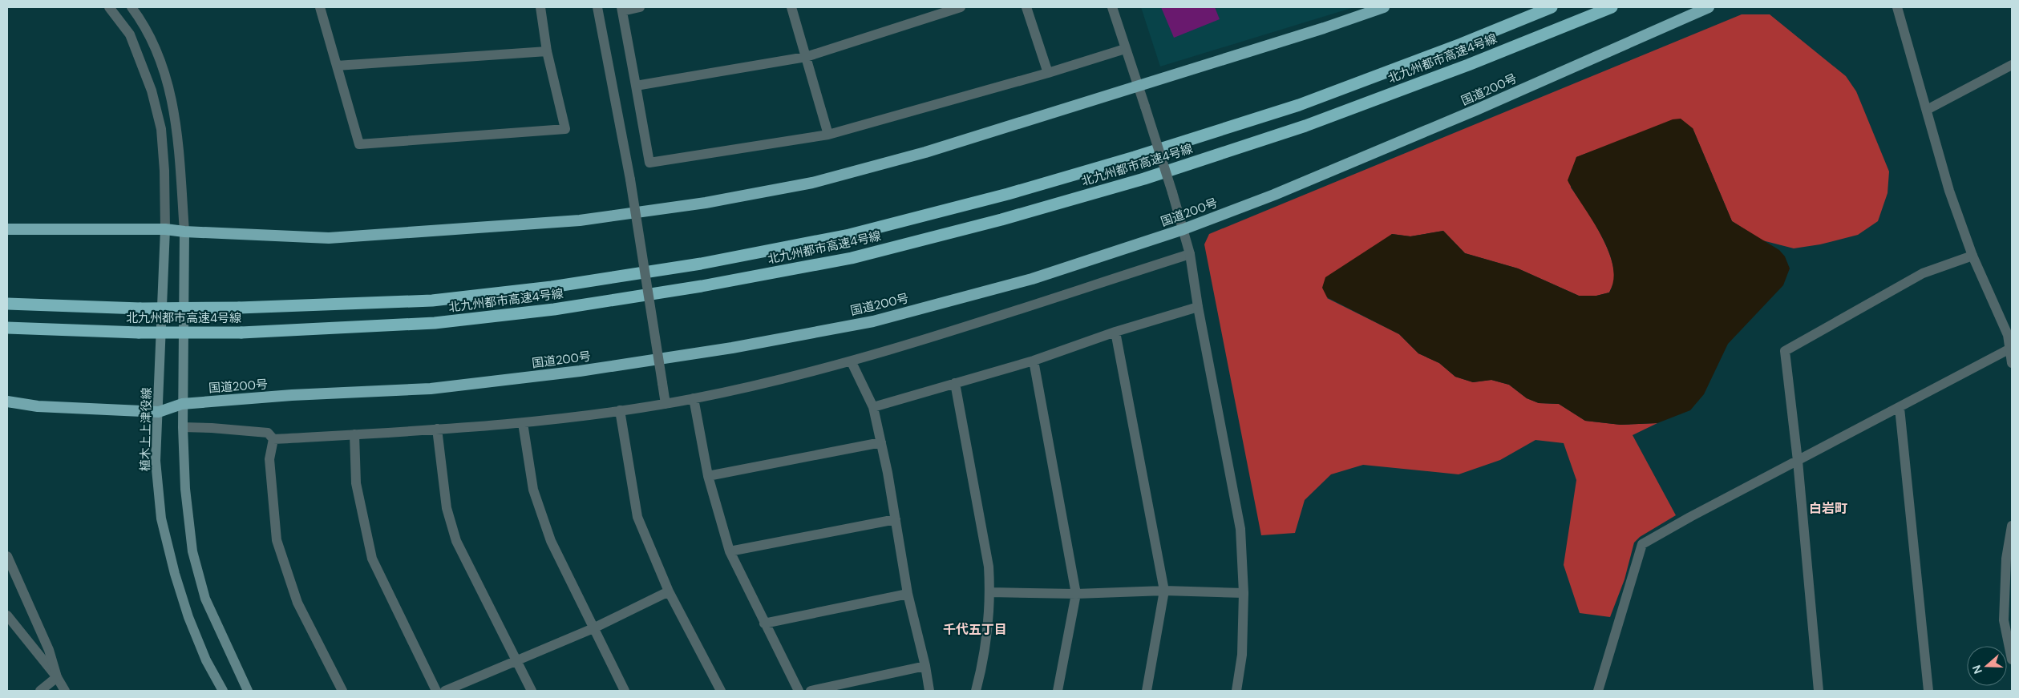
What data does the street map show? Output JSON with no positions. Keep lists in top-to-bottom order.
{
  "streets": {
    "highway": ["北九州都市高速4号線", "国道200号"],
    "main road": ["植木上上津役線"]
  },
  "crossings": [
    ["国道200号", "植木上上津役線"]
  ],
  "districts": ["白岩町", "千代五丁目"],
  "north": "left"
}
